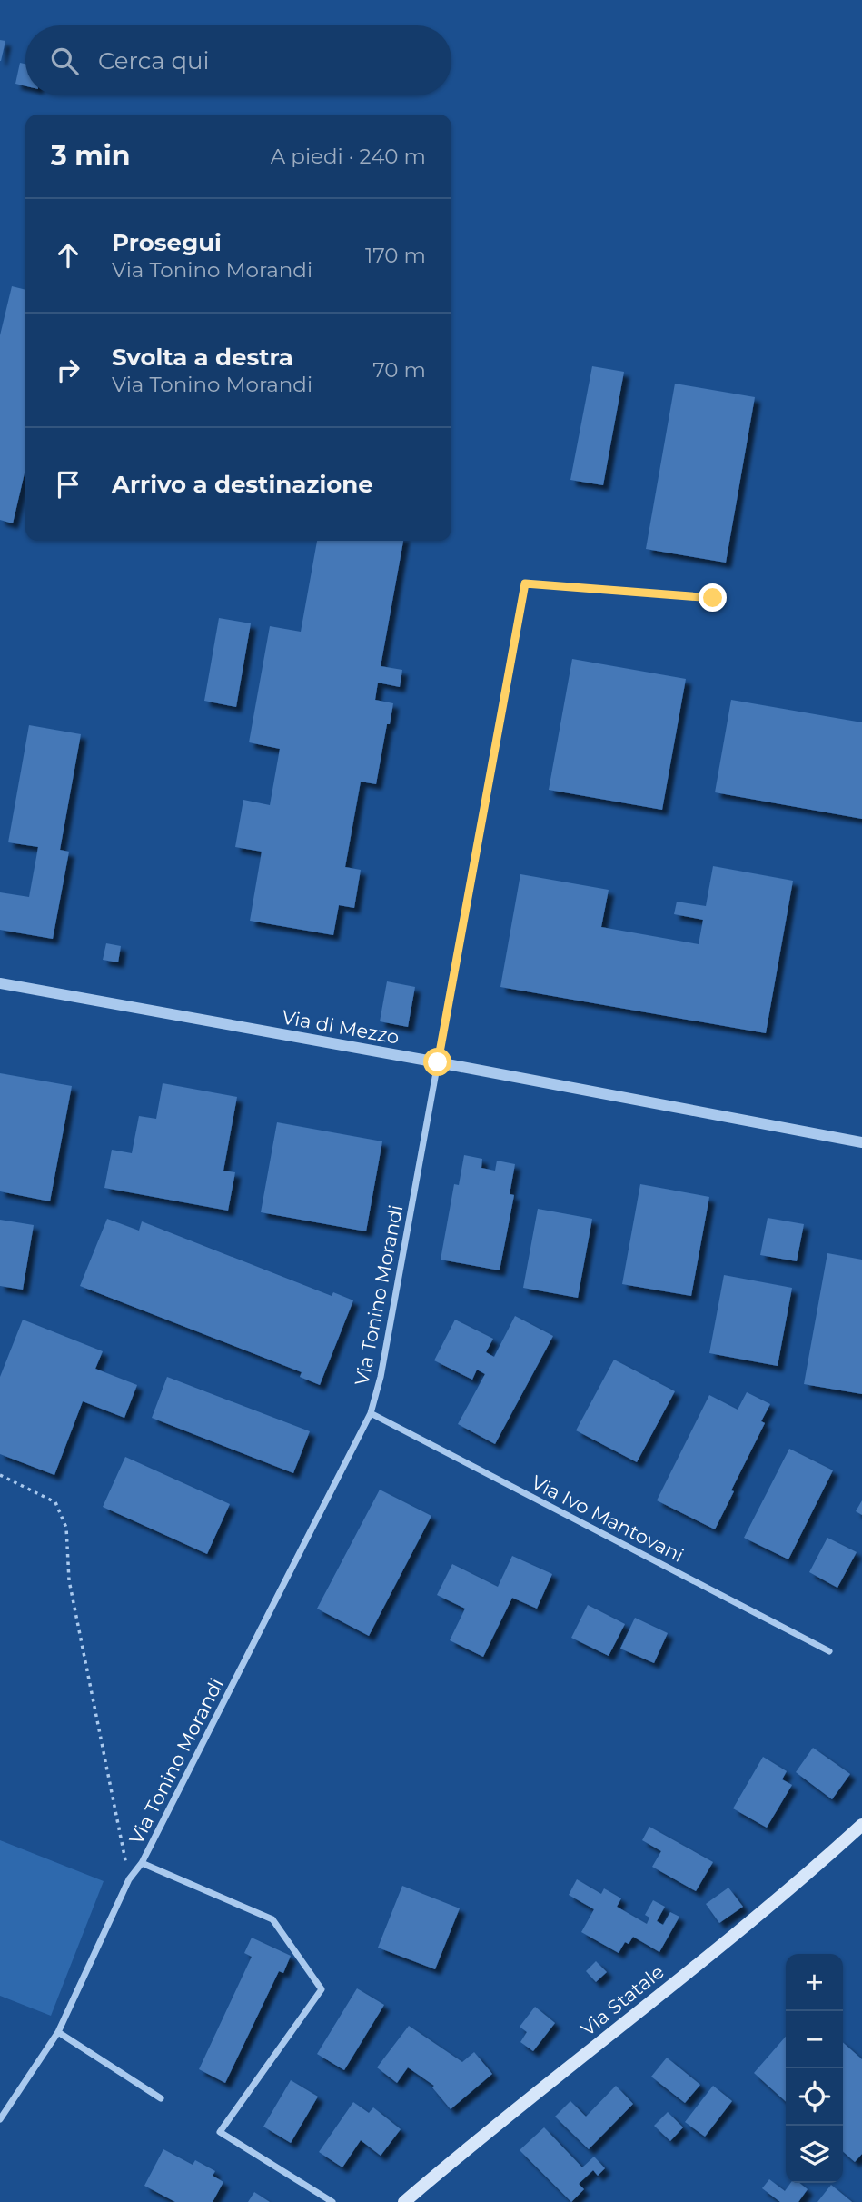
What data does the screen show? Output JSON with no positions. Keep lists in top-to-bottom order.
{
  "streets": {
    "main road": ["Via Statale"],
    "street": ["Via di Mezzo", "Via Tonino Morandi", "Via Ivo Mantovani"]
  },
  "crossings": [
    ["Via di Mezzo", "Via Tonino Morandi"],
    ["Via Tonino Morandi", "Via Ivo Mantovani"]
  ],
  "page": {
    "search": "Cerca qui",
    "heading": ["3 min", "A piedi · 240 m"],
    "list": [
      ["Prosegui", "Via Tonino Morandi", "170 m"],
      ["Svolta a destra", "Via Tonino Morandi", "70 m"],
      "Arrivo a destinazione"
    ],
    "map_buttons": ["+", "−"]
  }
}
